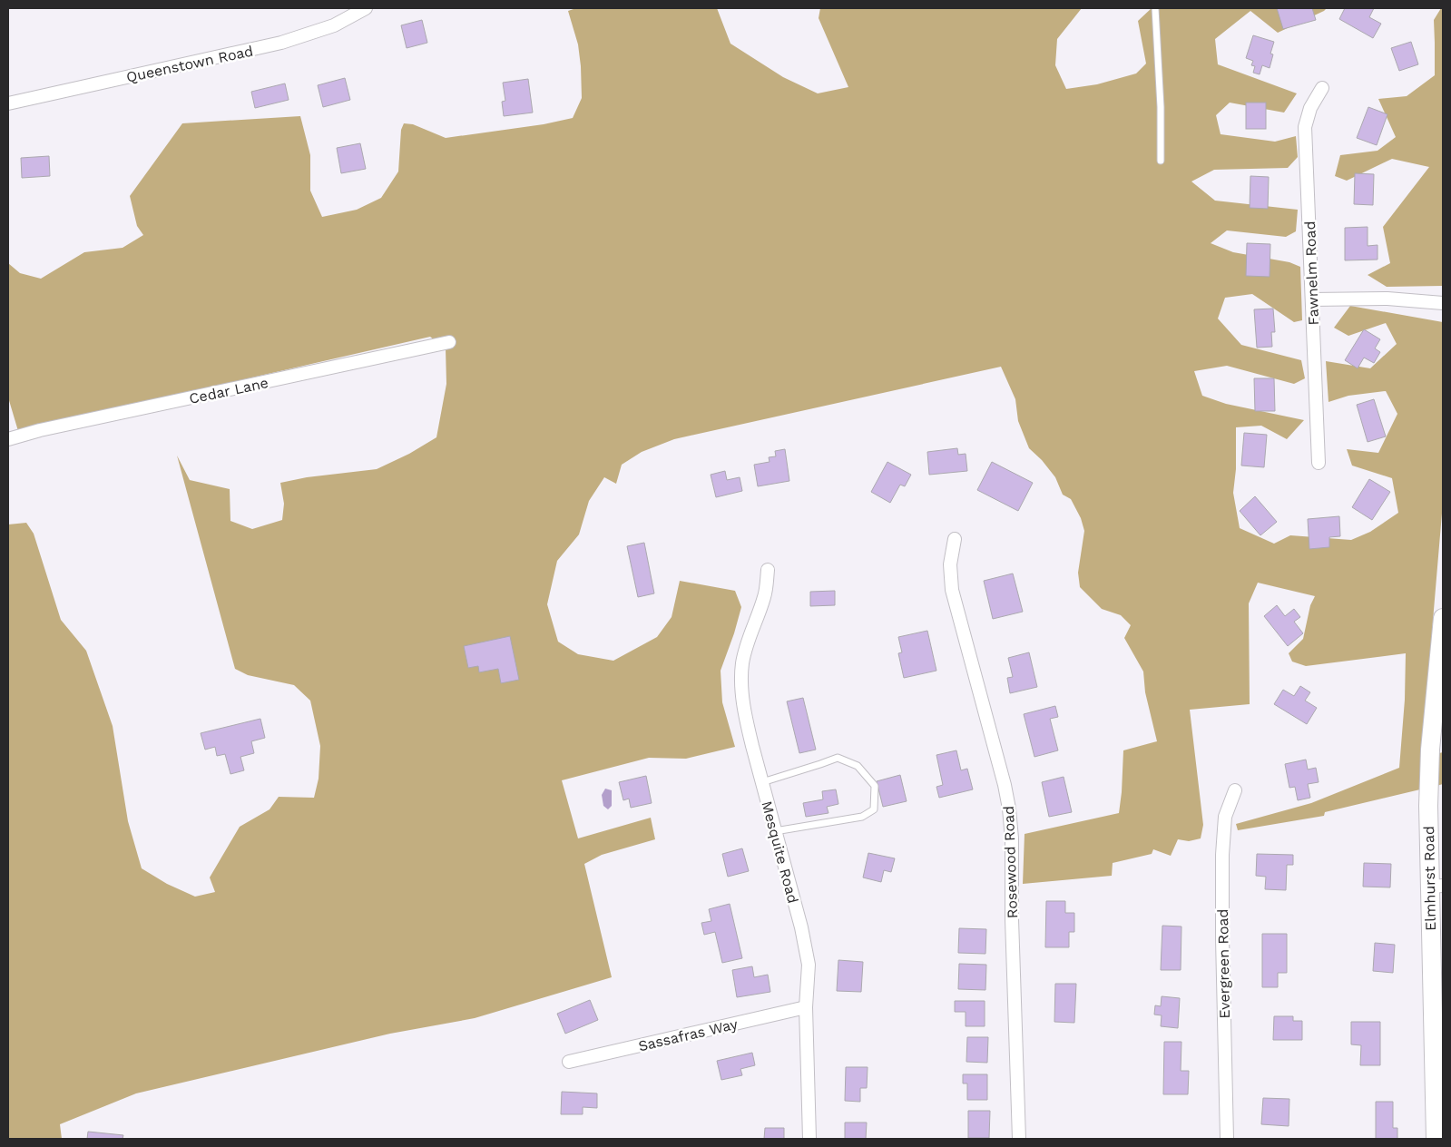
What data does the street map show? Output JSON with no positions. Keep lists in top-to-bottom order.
{
  "streets": {
    "street": [
      "Queenstown Road",
      "Fawnelm Road",
      "Cedar Lane",
      "Mesquite Road",
      "Rosewood Road",
      "Elmhurst Road",
      "Evergreen Road",
      "Sassafras Way"
    ]
  },
  "crossings": [
    ["Mesquite Road", "Sassafras Way"]
  ]
}
